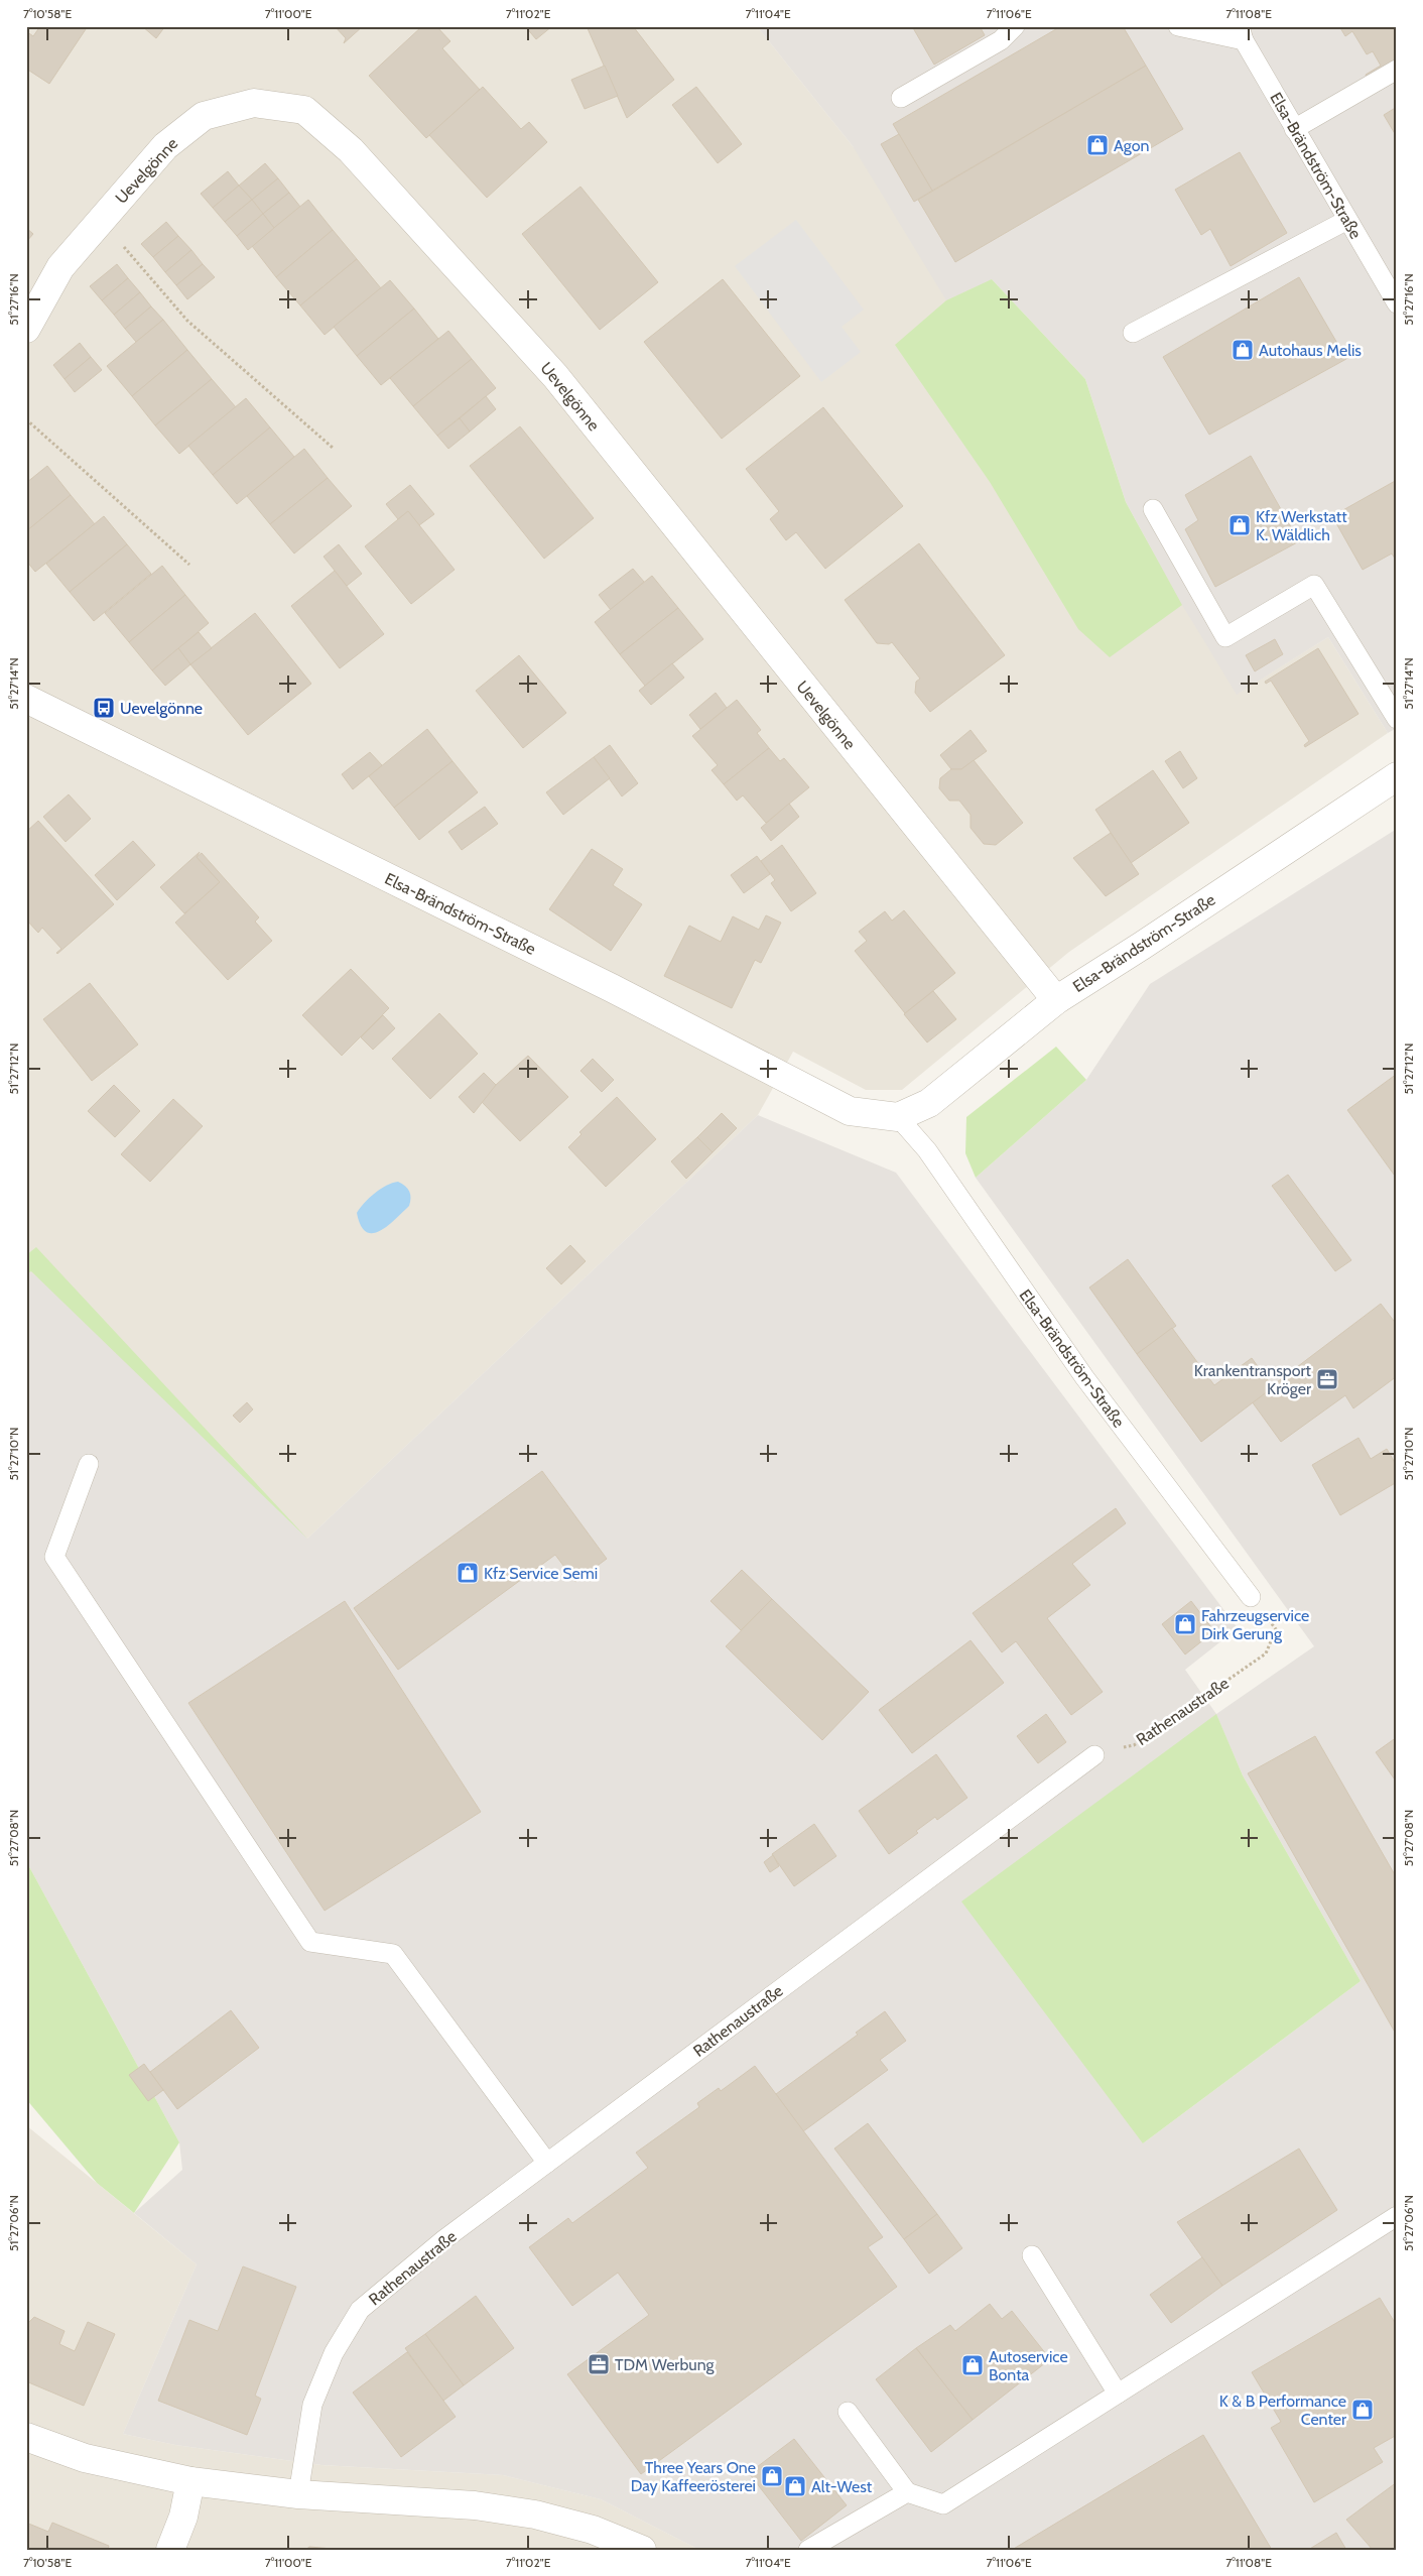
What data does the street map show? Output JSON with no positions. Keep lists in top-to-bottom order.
{
  "streets": {
    "street": ["Elsa-Brändström-Straße", "Uevelgönne"],
    "lane": ["Rathenaustraße"]
  },
  "crossings": [
    ["Elsa-Brändström-Straße", "Uevelgönne"]
  ],
  "places": {
    "shop": [
      "Agon",
      "Autohaus Melis",
      "Kfz Werkstatt K. Wäldlich",
      "Kfz Service Semi",
      "Fahrzeugservice Dirk Gerung",
      "Autoservice Bonta",
      "K & B Performance Center",
      "Three Years One Day Kaffeerösterei",
      "Alt-West"
    ],
    "bus stop": ["Uevelgönne"],
    "office": ["Krankentransport Kröger", "TDM Werbung"]
  },
  "coordinates": [
    "7°10'58\"E",
    "7°11'00\"E",
    "7°11'02\"E",
    "7°11'04\"E",
    "7°11'06\"E",
    "7°11'08\"E",
    "51°27'16\"N",
    "51°27'14\"N",
    "51°27'12\"N",
    "51°27'10\"N",
    "51°27'08\"N",
    "51°27'06\"N"
  ]
}
